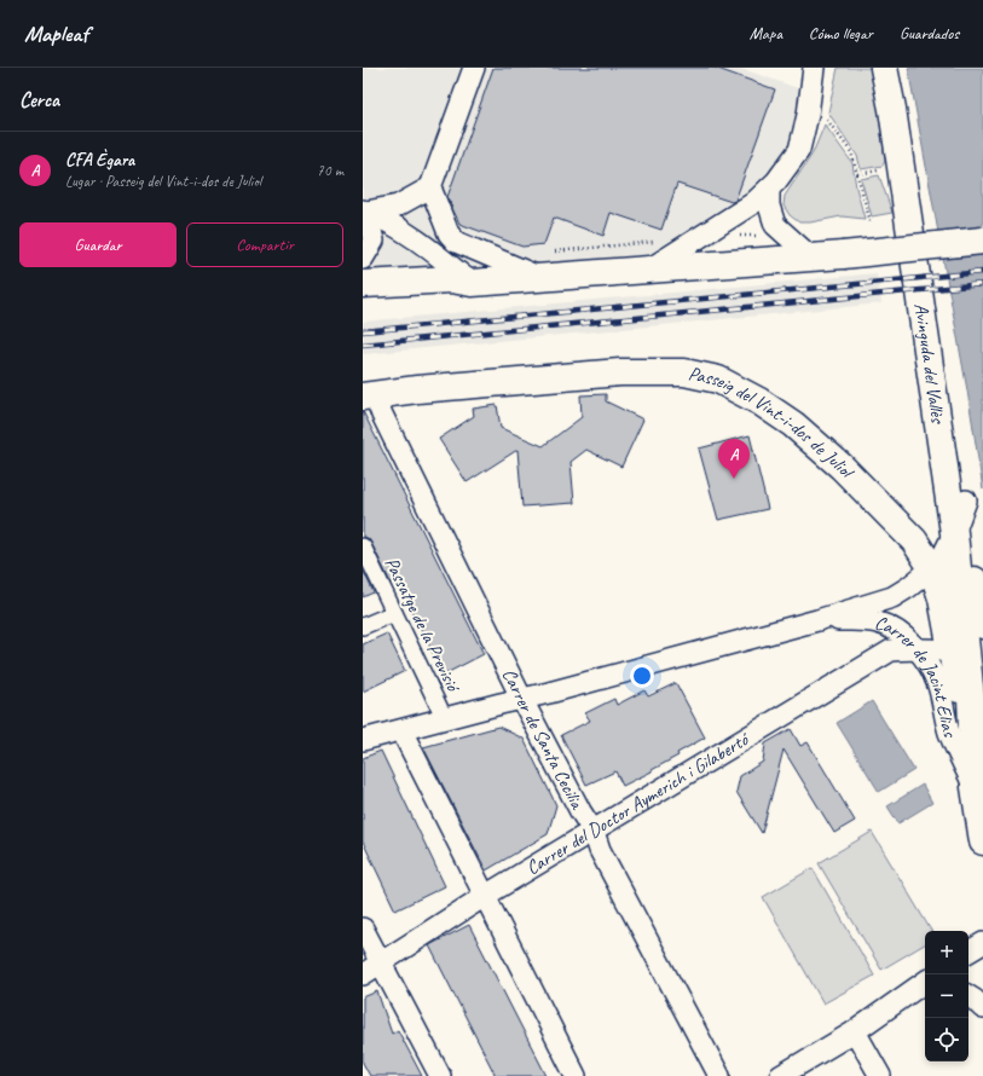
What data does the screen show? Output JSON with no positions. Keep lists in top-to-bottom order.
{
  "streets": {
    "street": [
      "Avinguda del Vallès",
      "Passeig del Vint-i-dos de Juliol",
      "Passatge de la Previsió",
      "Carrer de Jacint Elias",
      "Carrer de Santa Cecilia",
      "Carrer del Doctor Aymerich i Gilabertó"
    ]
  },
  "crossings": [
    ["Avinguda del Vallès", "Passeig del Vint-i-dos de Juliol"],
    ["Avinguda del Vallès", "Carrer de Jacint Elias"],
    ["Passeig del Vint-i-dos de Juliol", "Carrer de Jacint Elias"],
    ["Passeig del Vint-i-dos de Juliol", "Carrer de Santa Cecilia"],
    ["Passatge de la Previsió", "Carrer de Jacint Elias"],
    ["Carrer de Jacint Elias", "Carrer de Santa Cecilia"],
    ["Carrer de Jacint Elias", "Carrer del Doctor Aymerich i Gilabertó"],
    ["Carrer de Santa Cecilia", "Carrer del Doctor Aymerich i Gilabertó"]
  ],
  "page": {
    "header": "Mapleaf",
    "nav": ["Mapa", "Cómo llegar", "Guardados"],
    "heading": "Cerca",
    "list": [
      {
        "mark": "A",
        "name": "CFA Ègara",
        "note": "Lugar · Passeig del Vint-i-dos de Juliol",
        "value": "70 m"
      }
    ],
    "buttons": ["Guardar", "Compartir"],
    "pins": "A",
    "map_buttons": ["+", "−"]
  }
}
